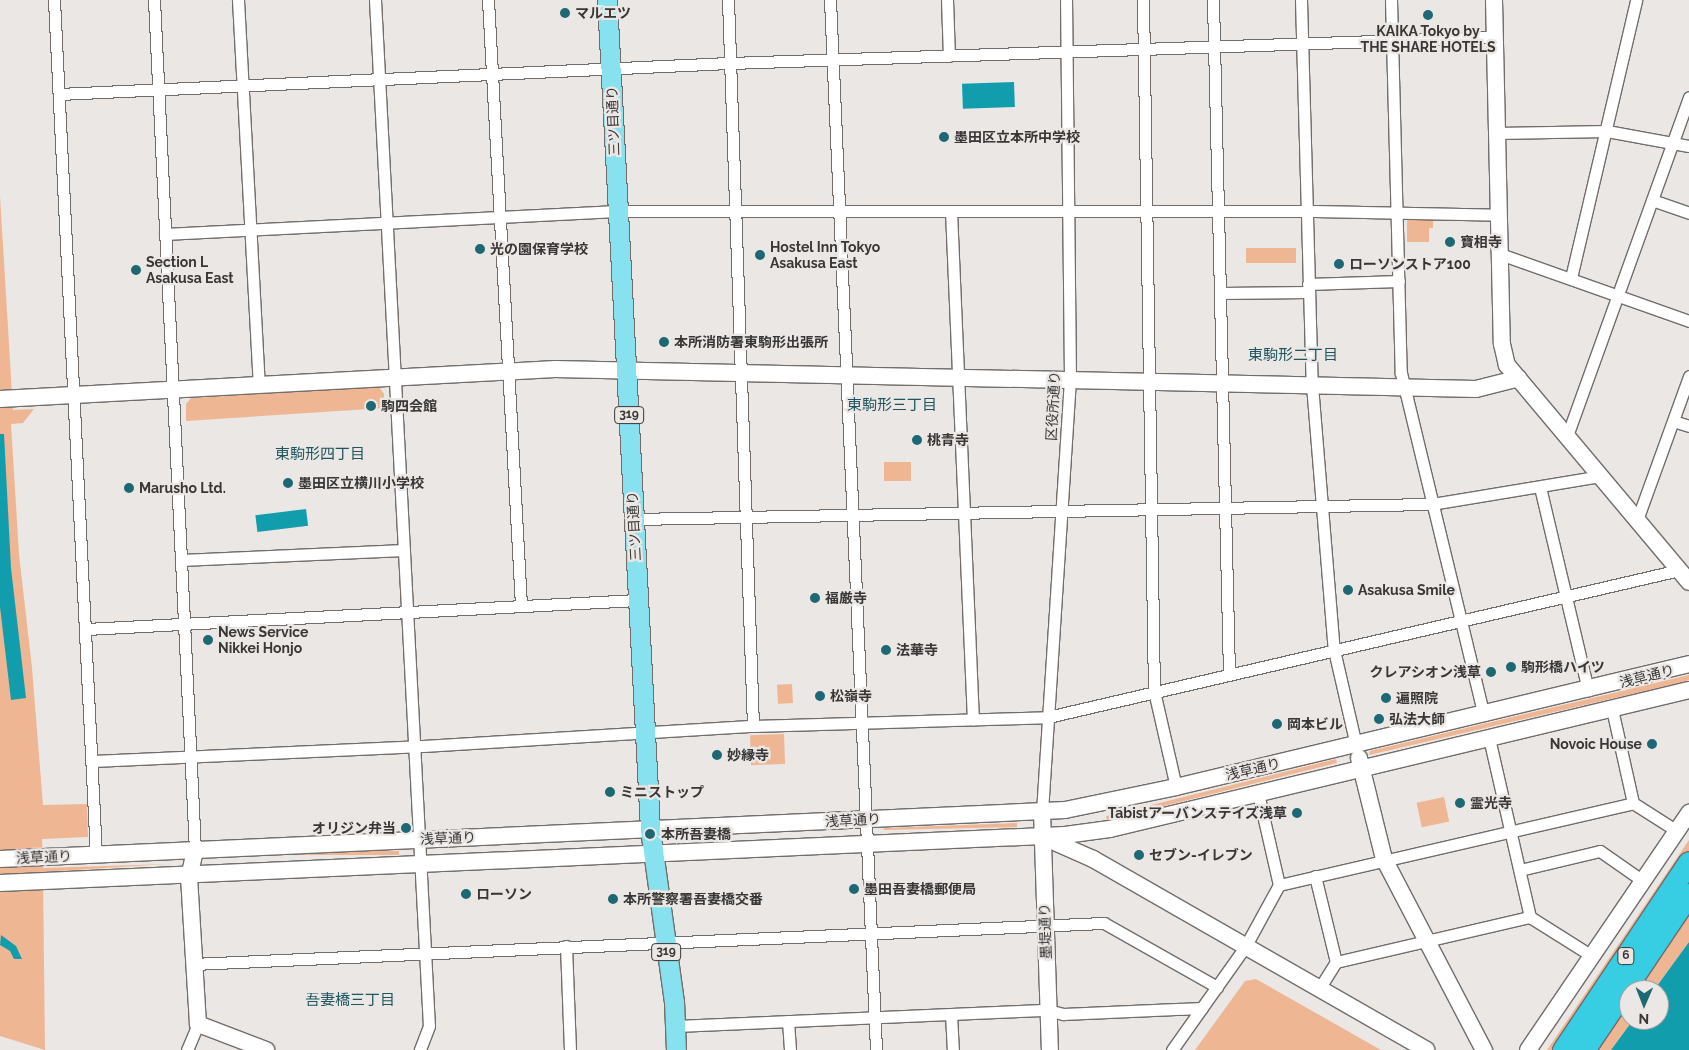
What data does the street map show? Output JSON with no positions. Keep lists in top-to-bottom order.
{
  "streets": {
    "highway": ["6"],
    "main road": [
      "三ツ目通り",
      "319",
      "浅草通り",
      "墨堤通り"
    ],
    "street": ["区役所通り"]
  },
  "crossings": [
    ["三ツ目通り", "浅草通り"],
    ["区役所通り", "浅草通り"],
    ["区役所通り", "墨堤通り"],
    ["浅草通り", "墨堤通り"]
  ],
  "districts": [
    "東駒形二丁目",
    "東駒形三丁目",
    "東駒形四丁目",
    "吾妻橋三丁目"
  ],
  "places": [
    "マルエツ",
    "KAIKA Tokyo by THE SHARE HOTELS",
    "墨田区立本所中学校",
    "寶相寺",
    "光の園保育学校",
    "Hostel Inn Tokyo Asakusa East",
    "ローソンストア100",
    "Section L Asakusa East",
    "本所消防署東駒形出張所",
    "駒四会館",
    "桃青寺",
    "墨田区立横川小学校",
    "Marusho Ltd.",
    "Asakusa Smile",
    "福厳寺",
    "News Service Nikkei Honjo",
    "法華寺",
    "駒形橋ハイツ",
    "クレアシオン浅草",
    "松嶺寺",
    "遍照院",
    "弘法大師",
    "岡本ビル",
    "Novoic House",
    "妙縁寺",
    "ミニストップ",
    "霊光寺",
    "Tabistアーバンステイズ浅草",
    "オリジン弁当",
    "本所吾妻橋",
    "セブン-イレブン",
    "墨田吾妻橋郵便局",
    "ローソン",
    "本所警察署吾妻橋交番"
  ],
  "north": "bottom"
}
